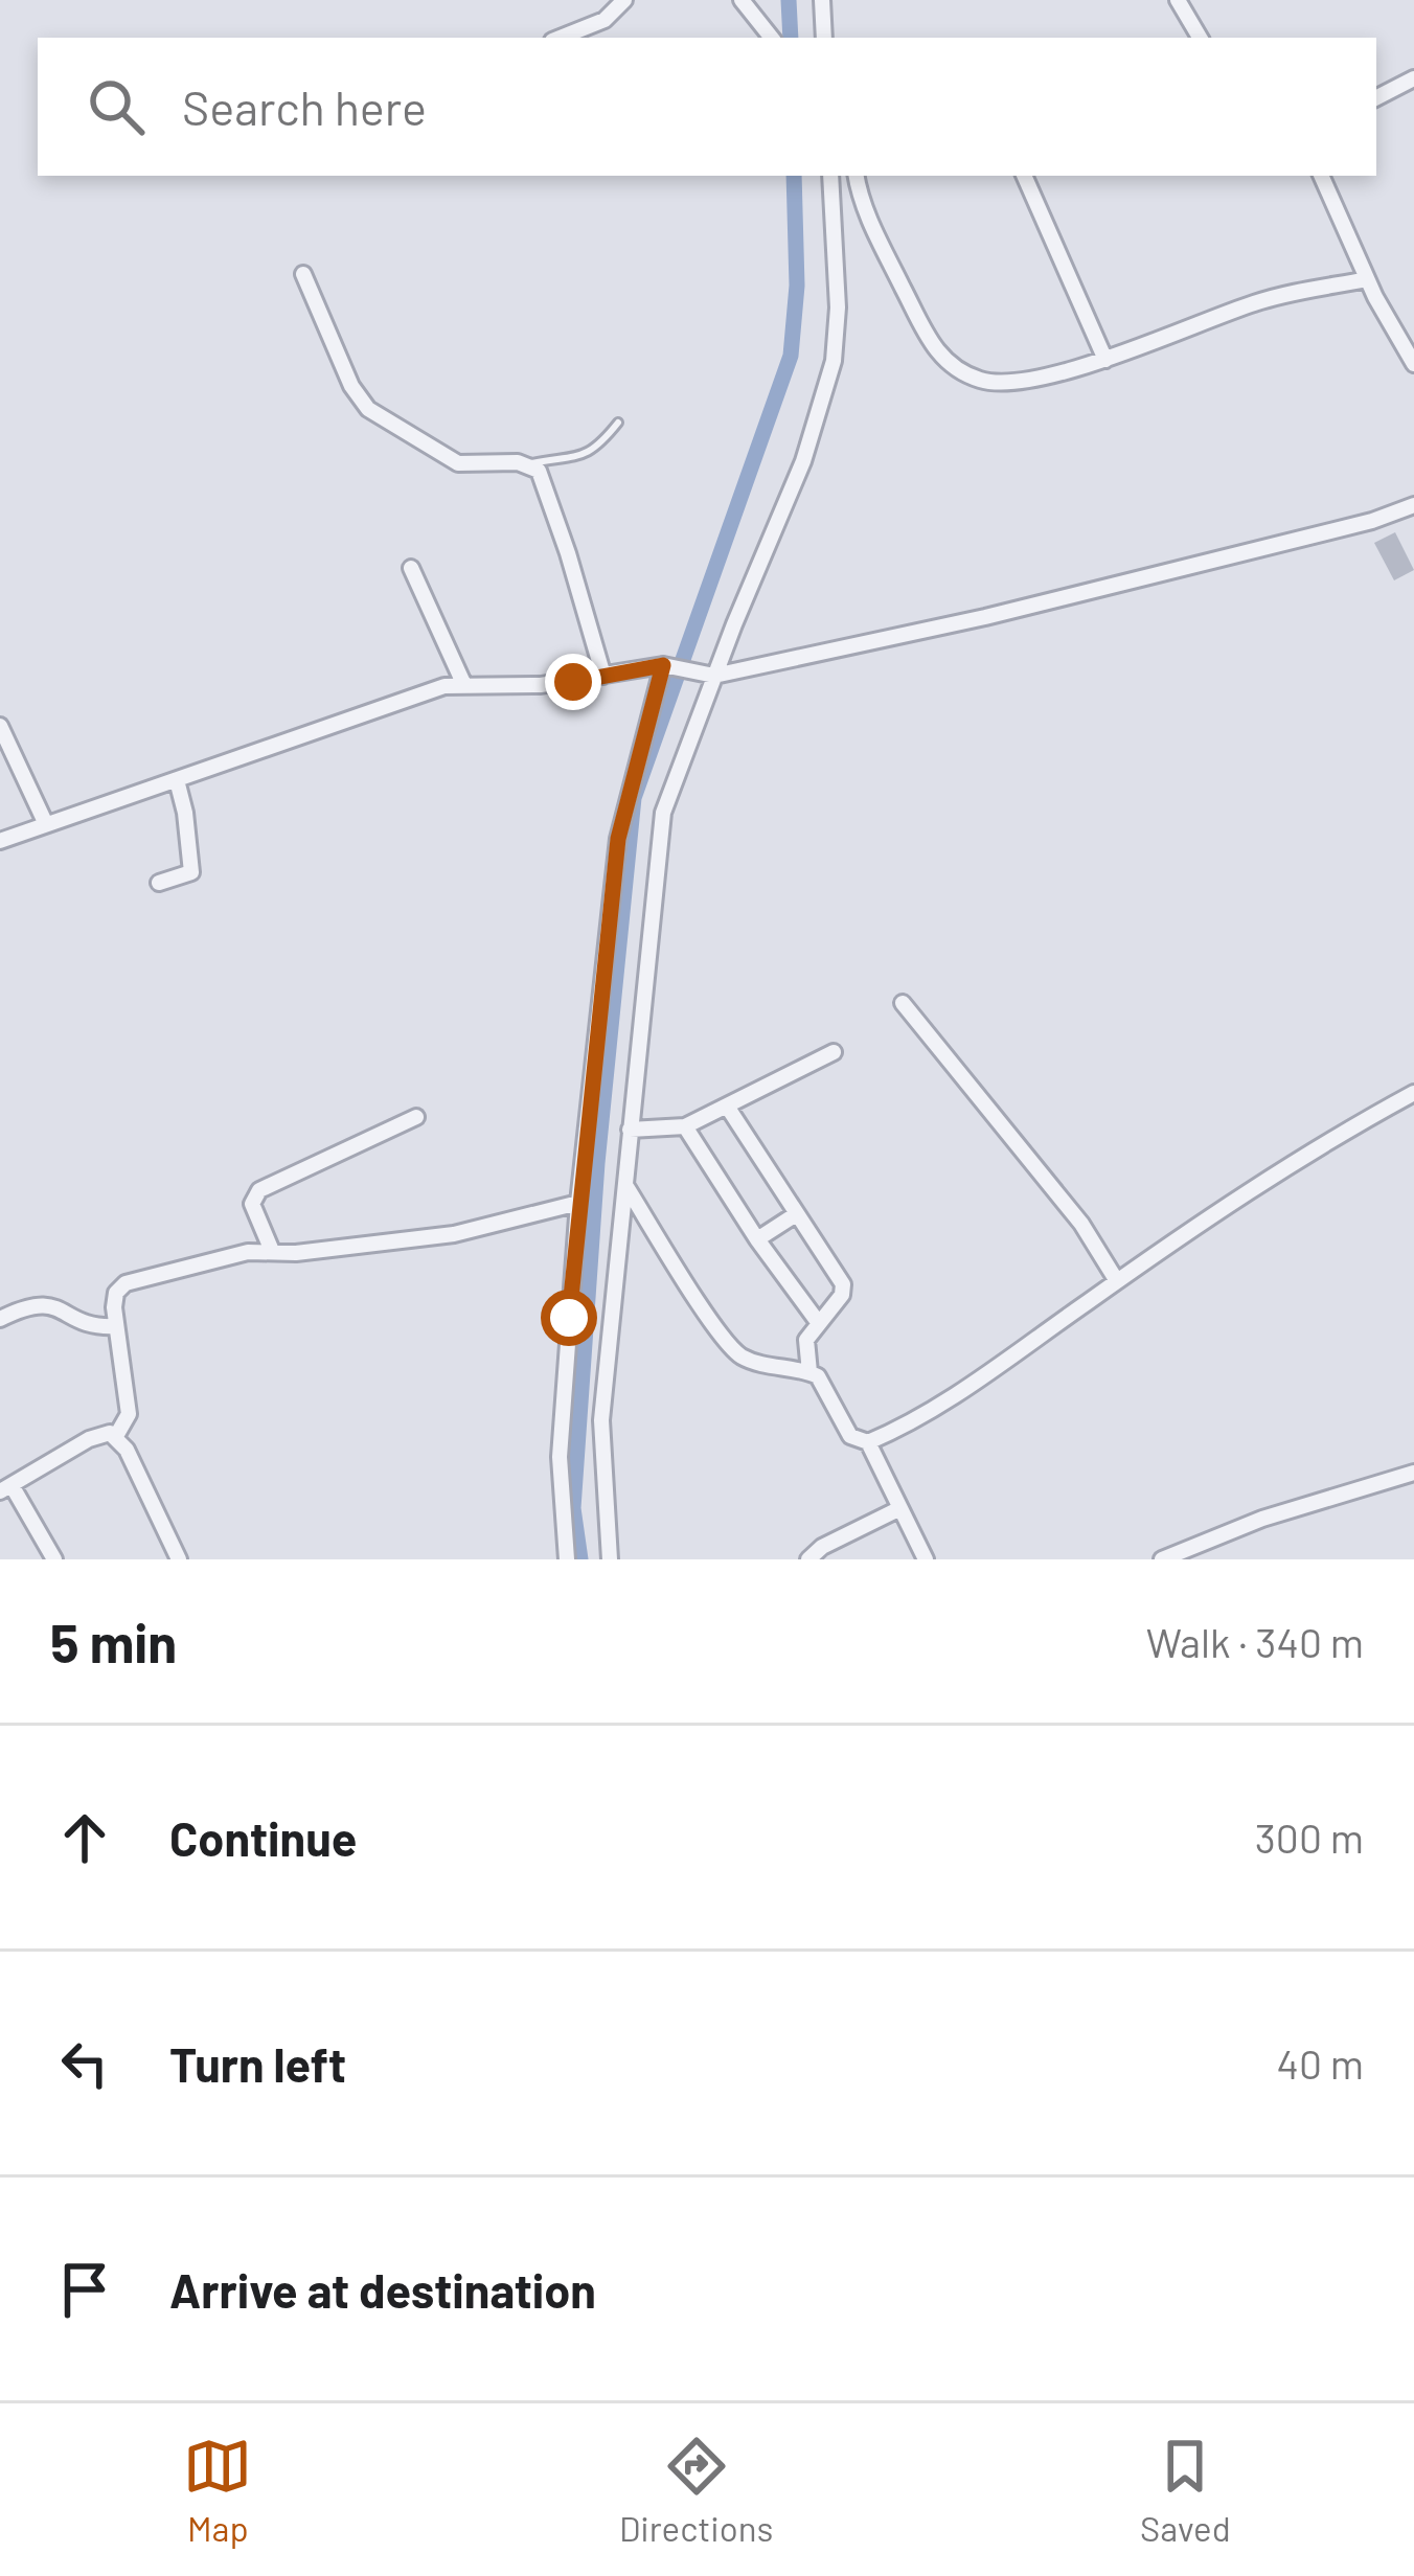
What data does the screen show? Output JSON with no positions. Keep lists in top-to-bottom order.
{
  "page": {
    "search": "Search here",
    "heading": ["5 min", "Walk · 340 m"],
    "list": [
      ["Continue", "300 m"],
      ["Turn left", "40 m"],
      "Arrive at destination"
    ],
    "nav": ["Map", "Directions", "Saved"]
  }
}
